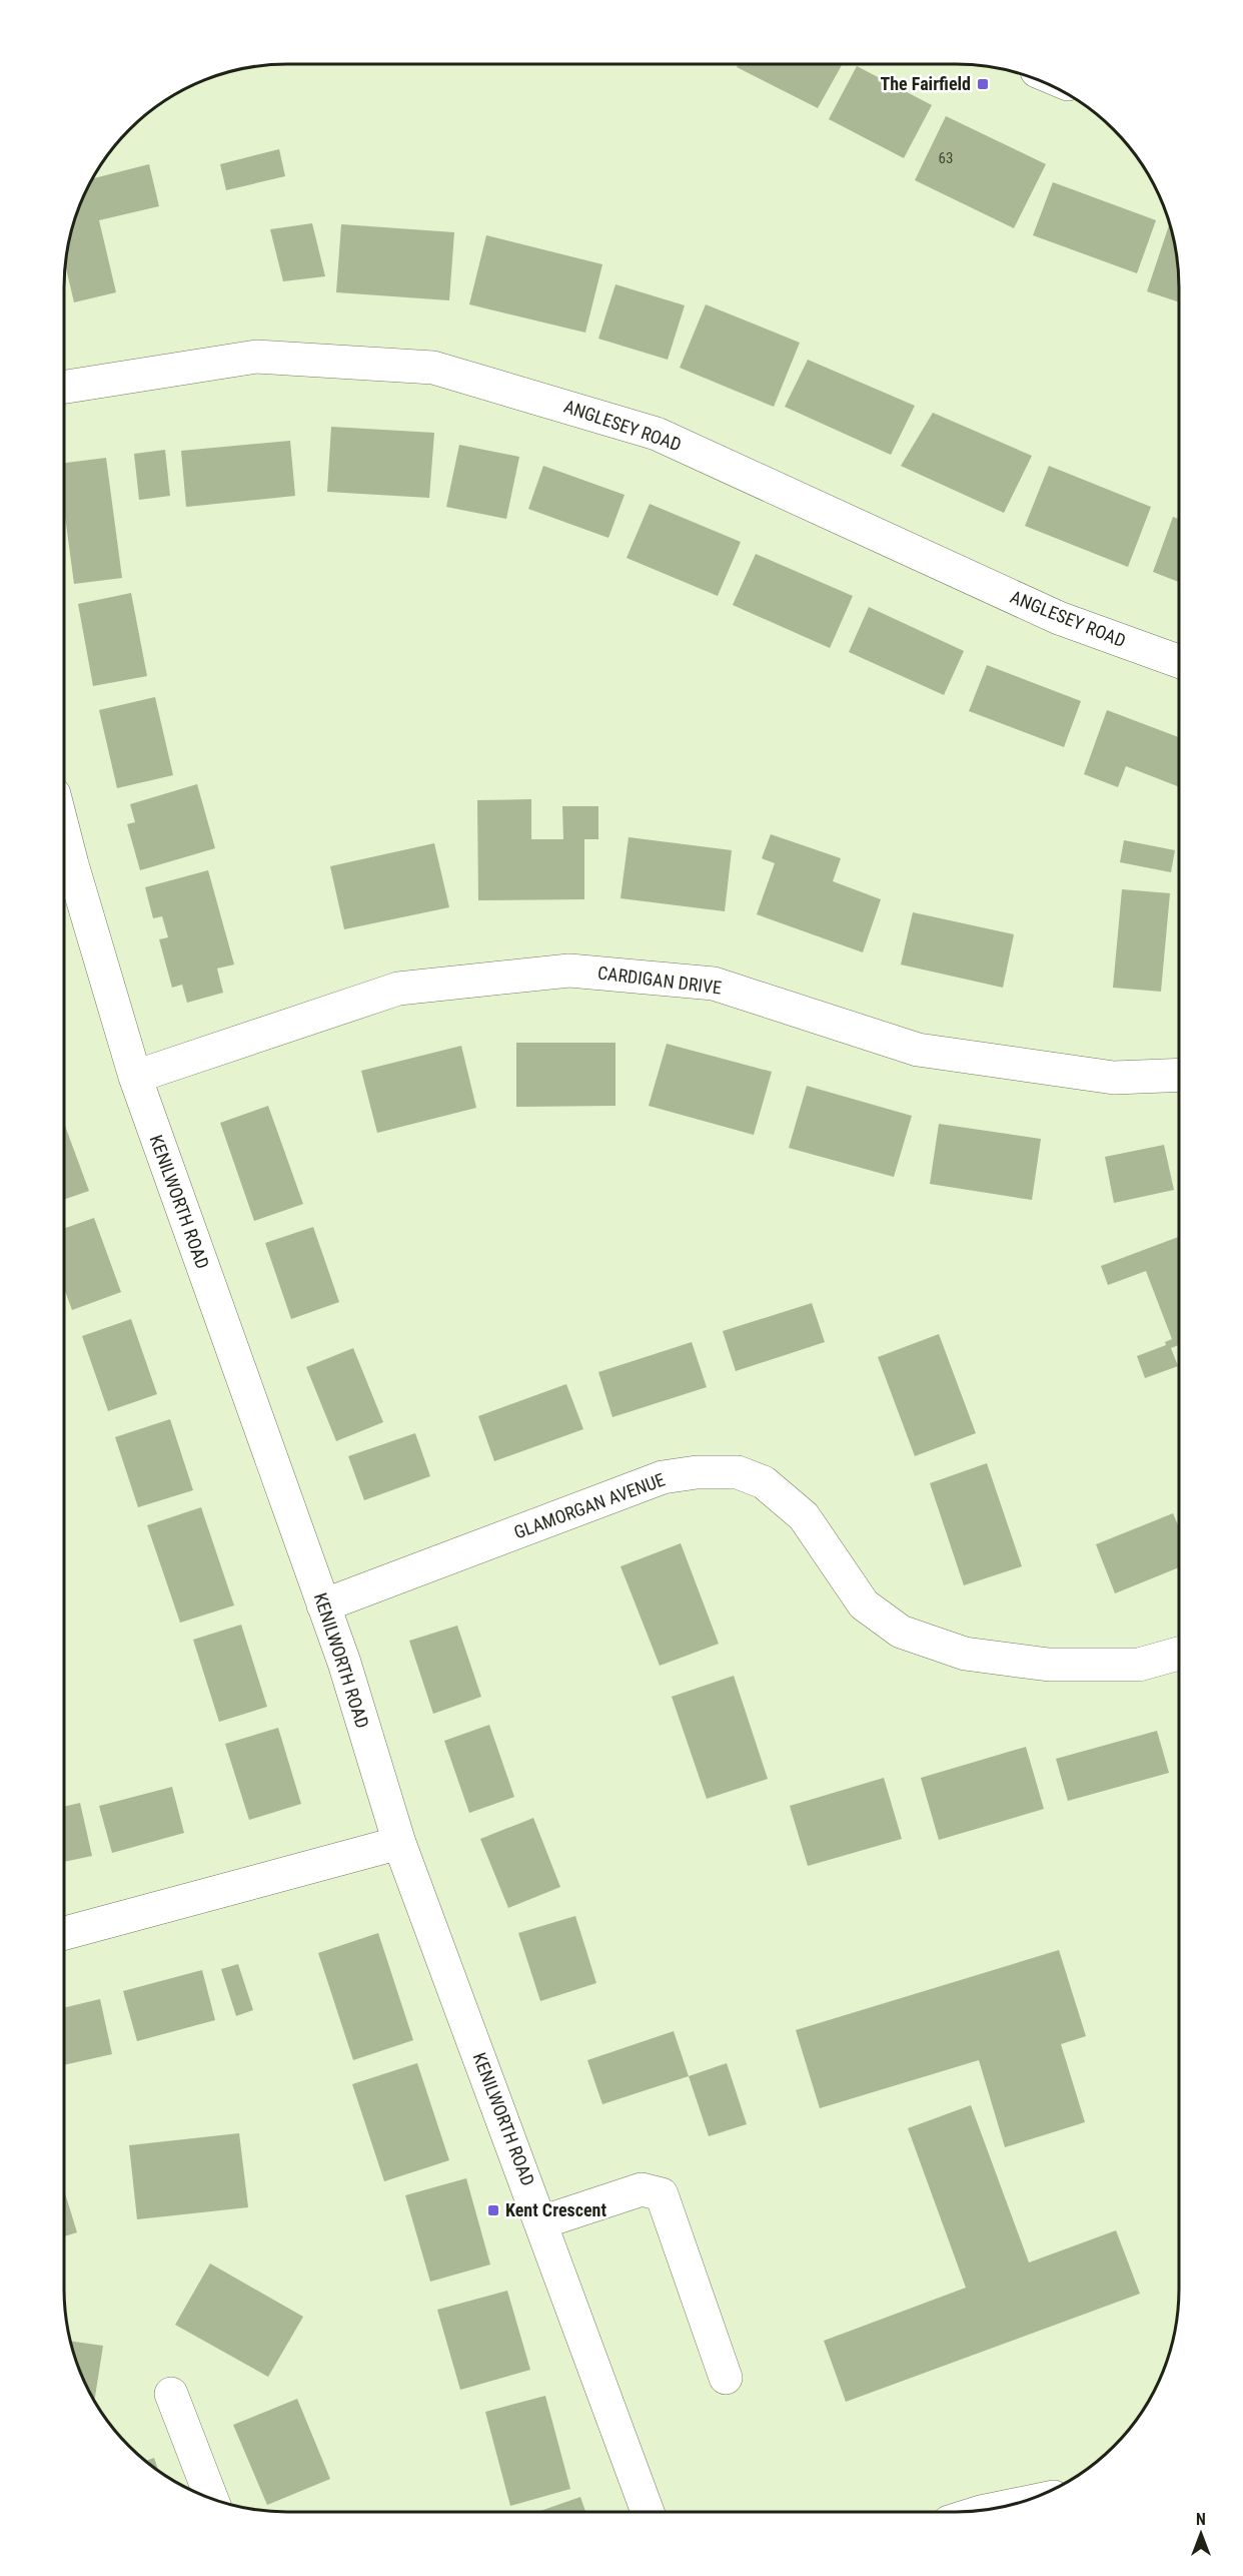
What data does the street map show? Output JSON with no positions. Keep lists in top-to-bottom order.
{
  "streets": {
    "street": [
      "ANGLESEY ROAD",
      "CARDIGAN DRIVE",
      "KENILWORTH ROAD",
      "GLAMORGAN AVENUE"
    ]
  },
  "crossings": [
    ["CARDIGAN DRIVE", "KENILWORTH ROAD"],
    ["KENILWORTH ROAD", "GLAMORGAN AVENUE"]
  ],
  "places": {
    "transit": ["The Fairfield", "Kent Crescent"]
  },
  "house_numbers": ["63"],
  "north": "top"
}
